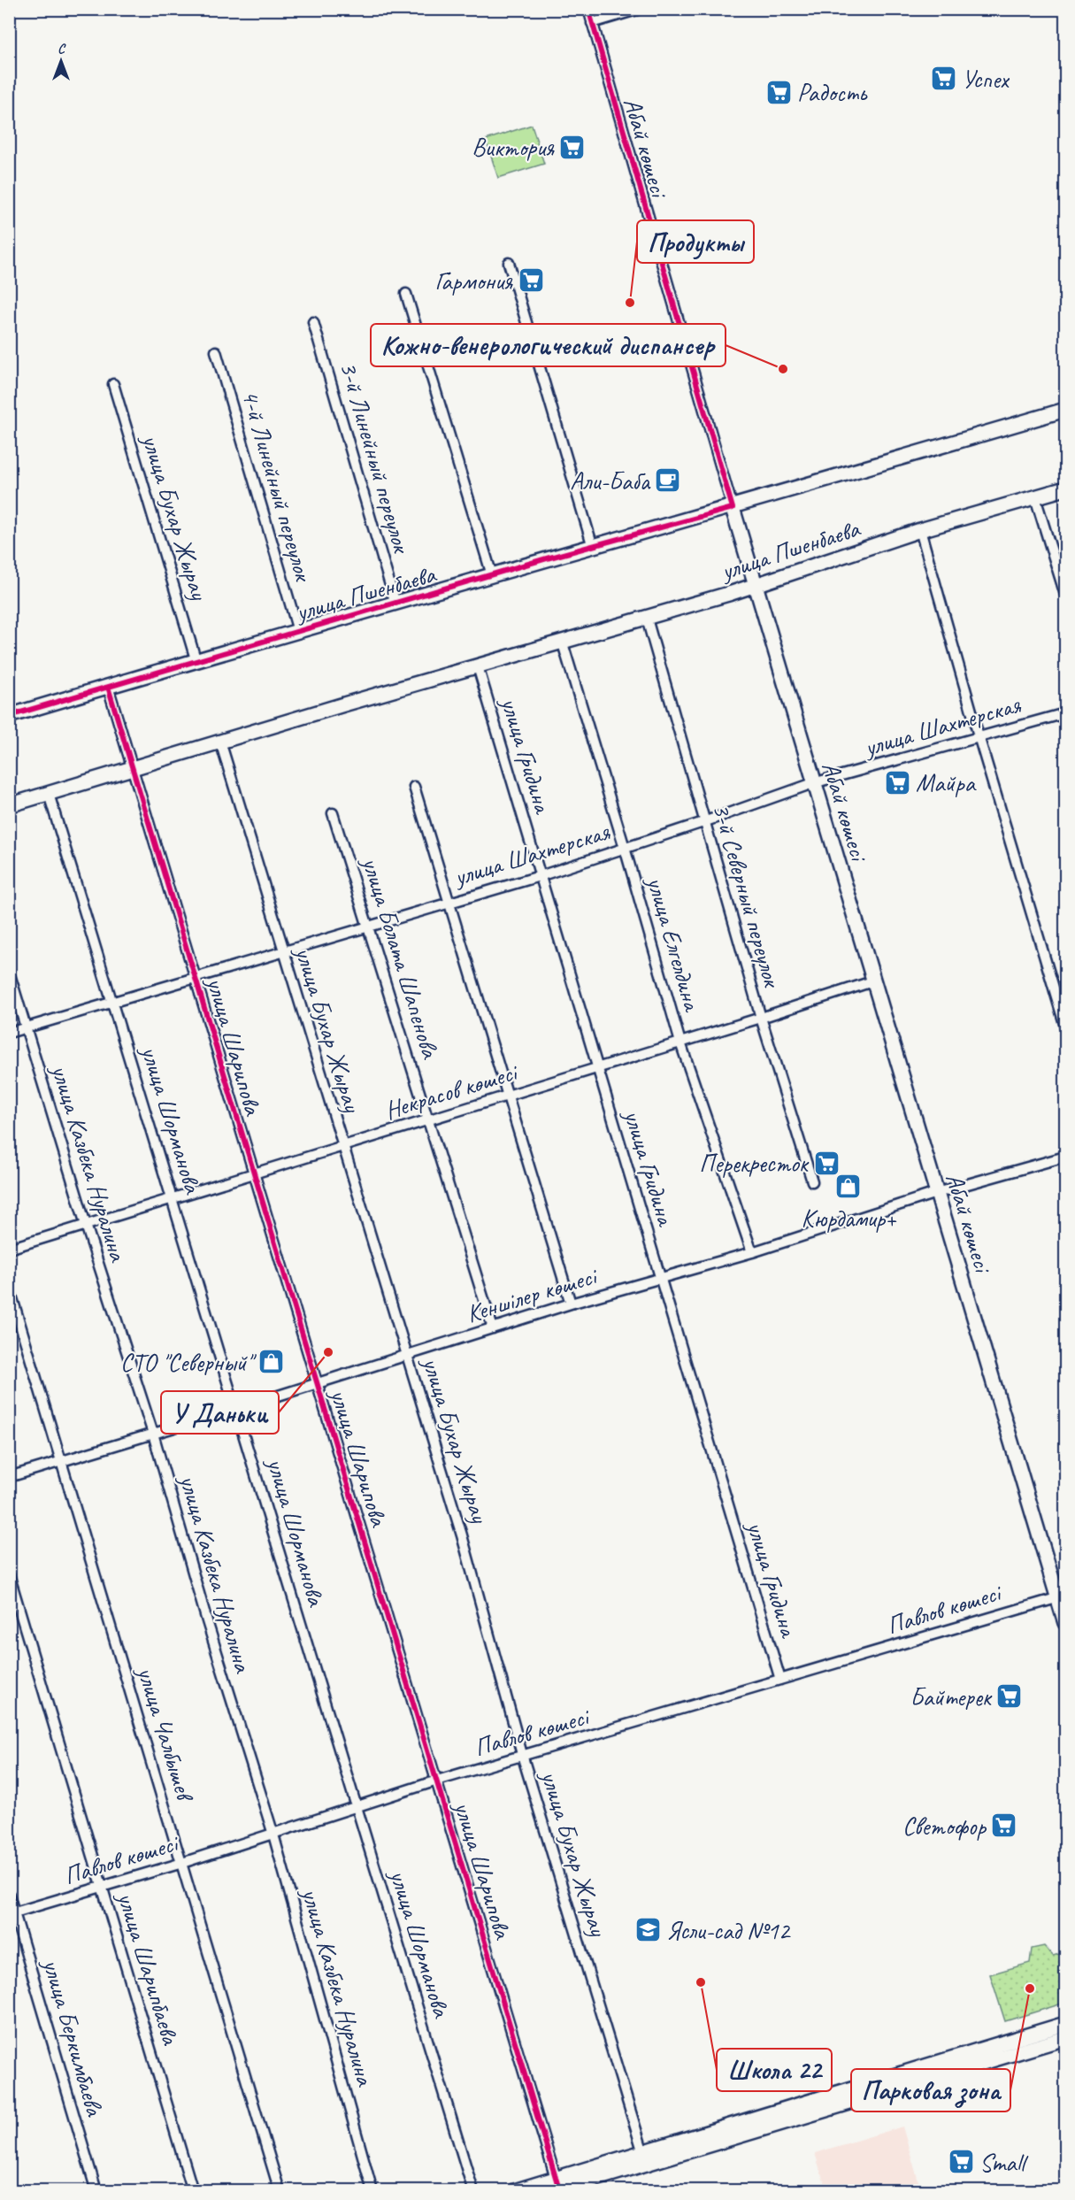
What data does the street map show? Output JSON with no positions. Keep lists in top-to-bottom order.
{
  "streets": {
    "main road": ["Абай көшесі", "улица Пшенбаева"],
    "street": [
      "3-й Линейный переулок",
      "4-й Линейный переулок",
      "улица Бухар Жырау",
      "улица Шахтерская",
      "улица Гридина",
      "3-й Северный переулок",
      "улица Елгелдина",
      "улица Болата Шапенова",
      "улица Шарипова",
      "Некрасов көшесі",
      "улица Шорманова",
      "улица Казбека Нуралина",
      "Кеншілер көшесі",
      "Павлов көшесі",
      "улица Чалбышев",
      "улица Шарипбаева",
      "улица Беркимбаева"
    ]
  },
  "crossings": [
    ["Абай көшесі", "улица Пшенбаева"],
    ["Абай көшесі", "улица Шахтерская"],
    ["Абай көшесі", "Некрасов көшесі"],
    ["Абай көшесі", "Кеншілер көшесі"],
    ["Абай көшесі", "Павлов көшесі"],
    ["3-й Линейный переулок", "улица Пшенбаева"],
    ["4-й Линейный переулок", "улица Пшенбаева"],
    ["улица Бухар Жырау", "улица Пшенбаева"],
    ["улица Бухар Жырау", "улица Шахтерская"],
    ["улица Бухар Жырау", "Некрасов көшесі"],
    ["улица Бухар Жырау", "Кеншілер көшесі"],
    ["улица Бухар Жырау", "Павлов көшесі"],
    ["улица Пшенбаева", "улица Гридина"],
    ["улица Пшенбаева", "3-й Северный переулок"],
    ["улица Пшенбаева", "улица Елгелдина"],
    ["улица Пшенбаева", "улица Шарипова"],
    ["улица Пшенбаева", "улица Шорманова"],
    ["улица Шахтерская", "улица Гридина"],
    ["улица Шахтерская", "3-й Северный переулок"],
    ["улица Шахтерская", "улица Елгелдина"],
    ["улица Шахтерская", "улица Болата Шапенова"],
    ["улица Шахтерская", "улица Шарипова"],
    ["улица Шахтерская", "улица Шорманова"],
    ["улица Шахтерская", "улица Казбека Нуралина"],
    ["улица Гридина", "Некрасов көшесі"],
    ["улица Гридина", "Кеншілер көшесі"],
    ["улица Гридина", "Павлов көшесі"],
    ["3-й Северный переулок", "Некрасов көшесі"],
    ["улица Елгелдина", "Некрасов көшесі"],
    ["улица Елгелдина", "Кеншілер көшесі"],
    ["улица Болата Шапенова", "Некрасов көшесі"],
    ["улица Болата Шапенова", "Кеншілер көшесі"],
    ["улица Шарипова", "Некрасов көшесі"],
    ["улица Шарипова", "Кеншілер көшесі"],
    ["улица Шарипова", "Павлов көшесі"],
    ["Некрасов көшесі", "улица Шорманова"],
    ["Некрасов көшесі", "улица Казбека Нуралина"],
    ["улица Шорманова", "Кеншілер көшесі"],
    ["улица Шорманова", "Павлов көшесі"],
    ["улица Казбека Нуралина", "Кеншілер көшесі"],
    ["улица Казбека Нуралина", "Павлов көшесі"],
    ["Кеншілер көшесі", "улица Чалбышев"],
    ["Павлов көшесі", "улица Чалбышев"],
    ["Павлов көшесі", "улица Шарипбаева"],
    ["Павлов көшесі", "улица Беркимбаева"]
  ],
  "places": {
    "supermarket": [
      "Успех",
      "Радость",
      "Виктория",
      "Гармония",
      "Майра",
      "Перекресток",
      "Байтерек",
      "Светофор",
      "Small"
    ],
    "other": [
      "Продукты",
      "Кожно-венерологический диспансер",
      "У Даньки",
      "Школа 22",
      "Парковая зона"
    ],
    "cafe": ["Али-Баба"],
    "shop": ["Кюрдамир+", "СТО \"Северный\""],
    "school or university": ["Ясли-сад №12"]
  },
  "north": "top"
}
